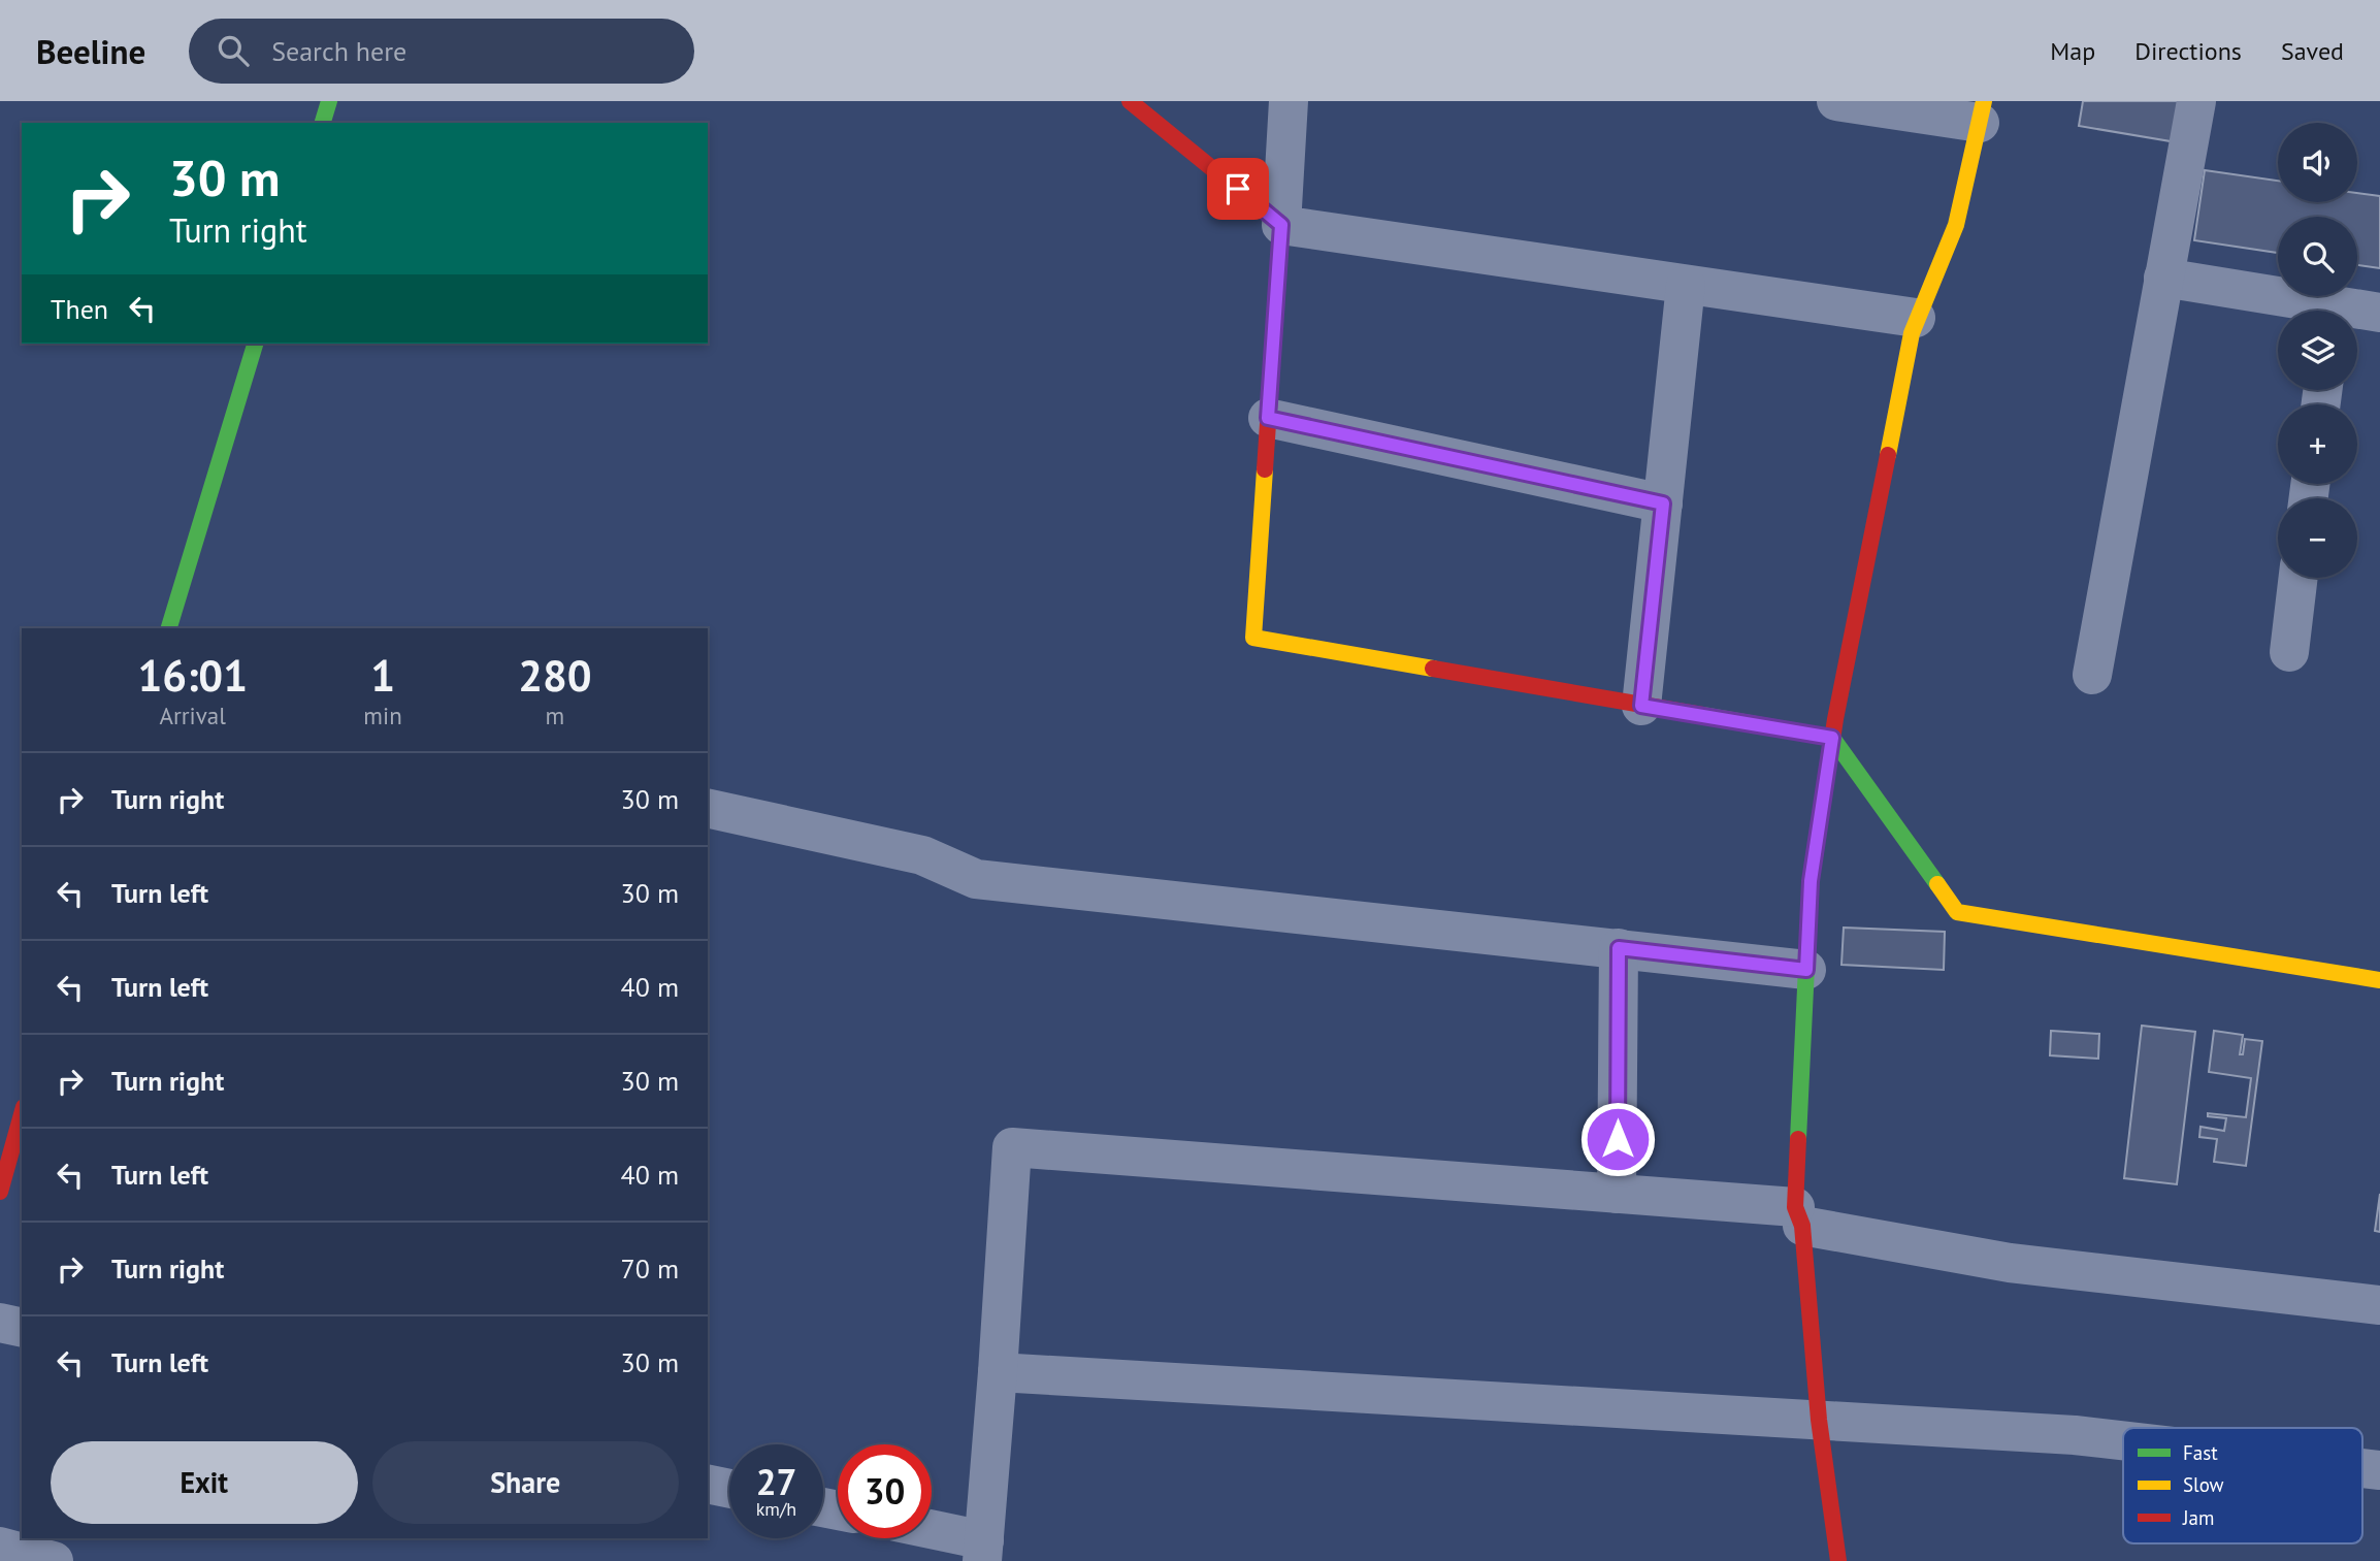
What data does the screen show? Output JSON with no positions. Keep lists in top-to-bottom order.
{
  "legend": ["Fast", "Slow", "Jam"],
  "page": {
    "header": "Beeline",
    "search": "Search here",
    "nav": ["Map", "Directions", "Saved"],
    "map_buttons": ["+", "−"],
    "turn": ["30 m", "Turn right"],
    "then": "Then",
    "eta": [
      "16:01",
      "Arrival",
      "1",
      "min",
      "280",
      "m"
    ],
    "list": [
      {
        "name": "Turn right",
        "value": "30 m"
      },
      {
        "name": "Turn left",
        "value": "30 m"
      },
      {
        "name": "Turn left",
        "value": "40 m"
      },
      {
        "name": "Turn right",
        "value": "30 m"
      },
      {
        "name": "Turn left",
        "value": "40 m"
      },
      {
        "name": "Turn right",
        "value": "70 m"
      },
      {
        "name": "Turn left",
        "value": "30 m"
      }
    ],
    "buttons": ["Exit", "Share"],
    "speed": "27 km/h",
    "limit": "30"
  }
}
